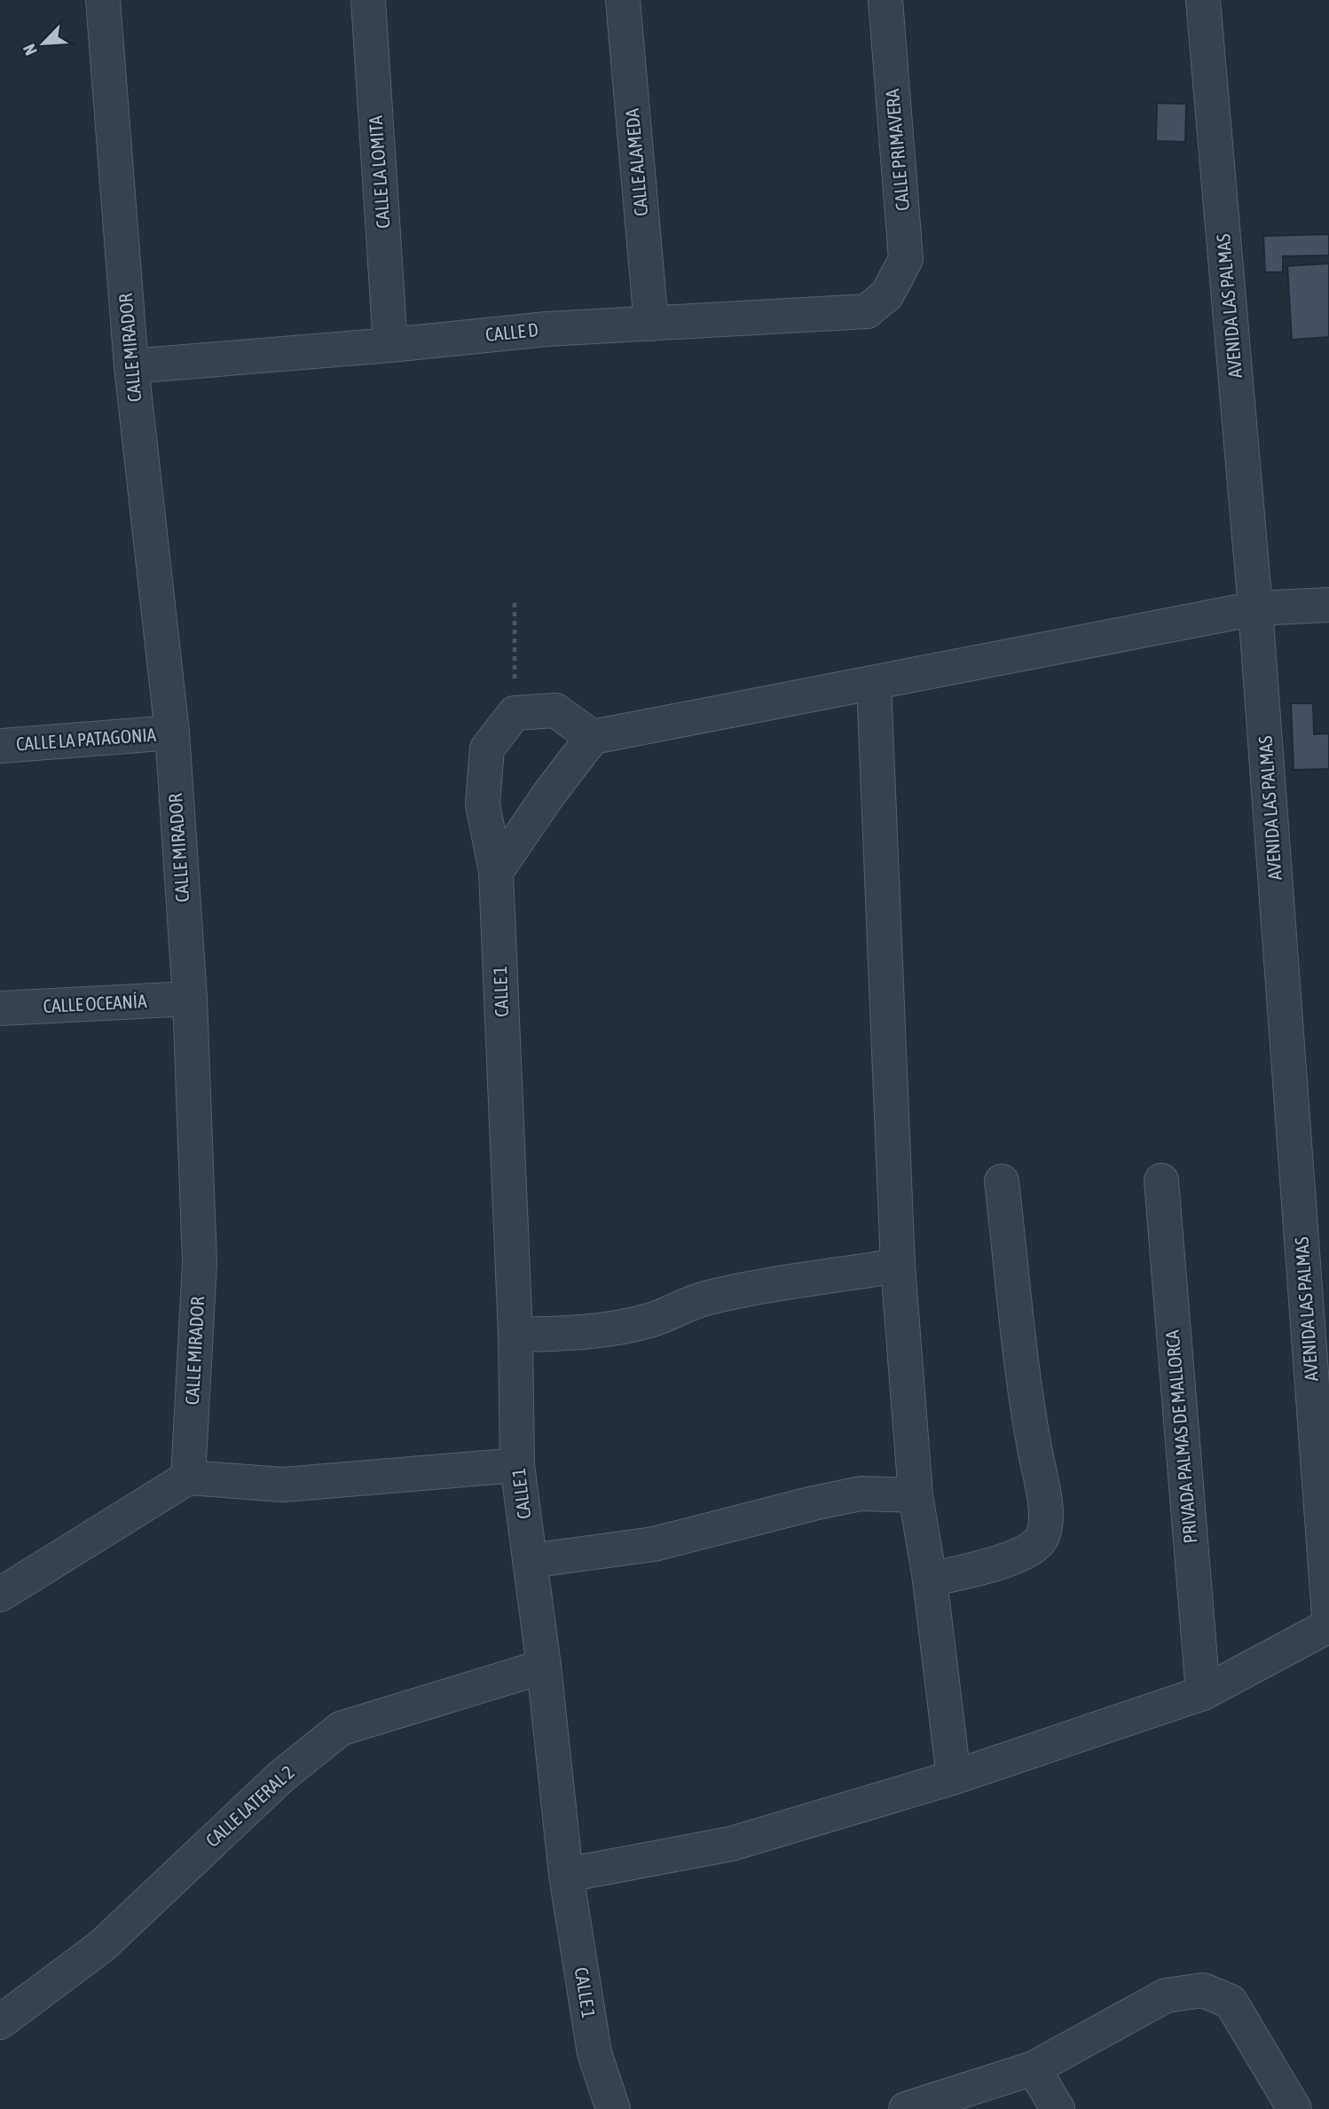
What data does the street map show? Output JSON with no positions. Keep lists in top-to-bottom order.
{
  "streets": {
    "street": [
      "CALLE PRIMAVERA",
      "CALLE ALAMEDA",
      "CALLE LA LOMITA",
      "AVENIDA LAS PALMAS",
      "CALLE D",
      "CALLE MIRADOR",
      "CALLE LA PATAGONIA",
      "CALLE 1",
      "CALLE OCEANÍA",
      "PRIVADA PALMAS DE MALLORCA",
      "CALLE LATERAL 2"
    ]
  },
  "crossings": [
    ["CALLE PRIMAVERA", "CALLE D"],
    ["CALLE ALAMEDA", "CALLE D"],
    ["CALLE LA LOMITA", "CALLE D"],
    ["CALLE D", "CALLE MIRADOR"],
    ["CALLE MIRADOR", "CALLE LA PATAGONIA"],
    ["CALLE MIRADOR", "CALLE OCEANÍA"],
    ["CALLE 1", "CALLE LATERAL 2"]
  ],
  "north": "bottom left"
}
